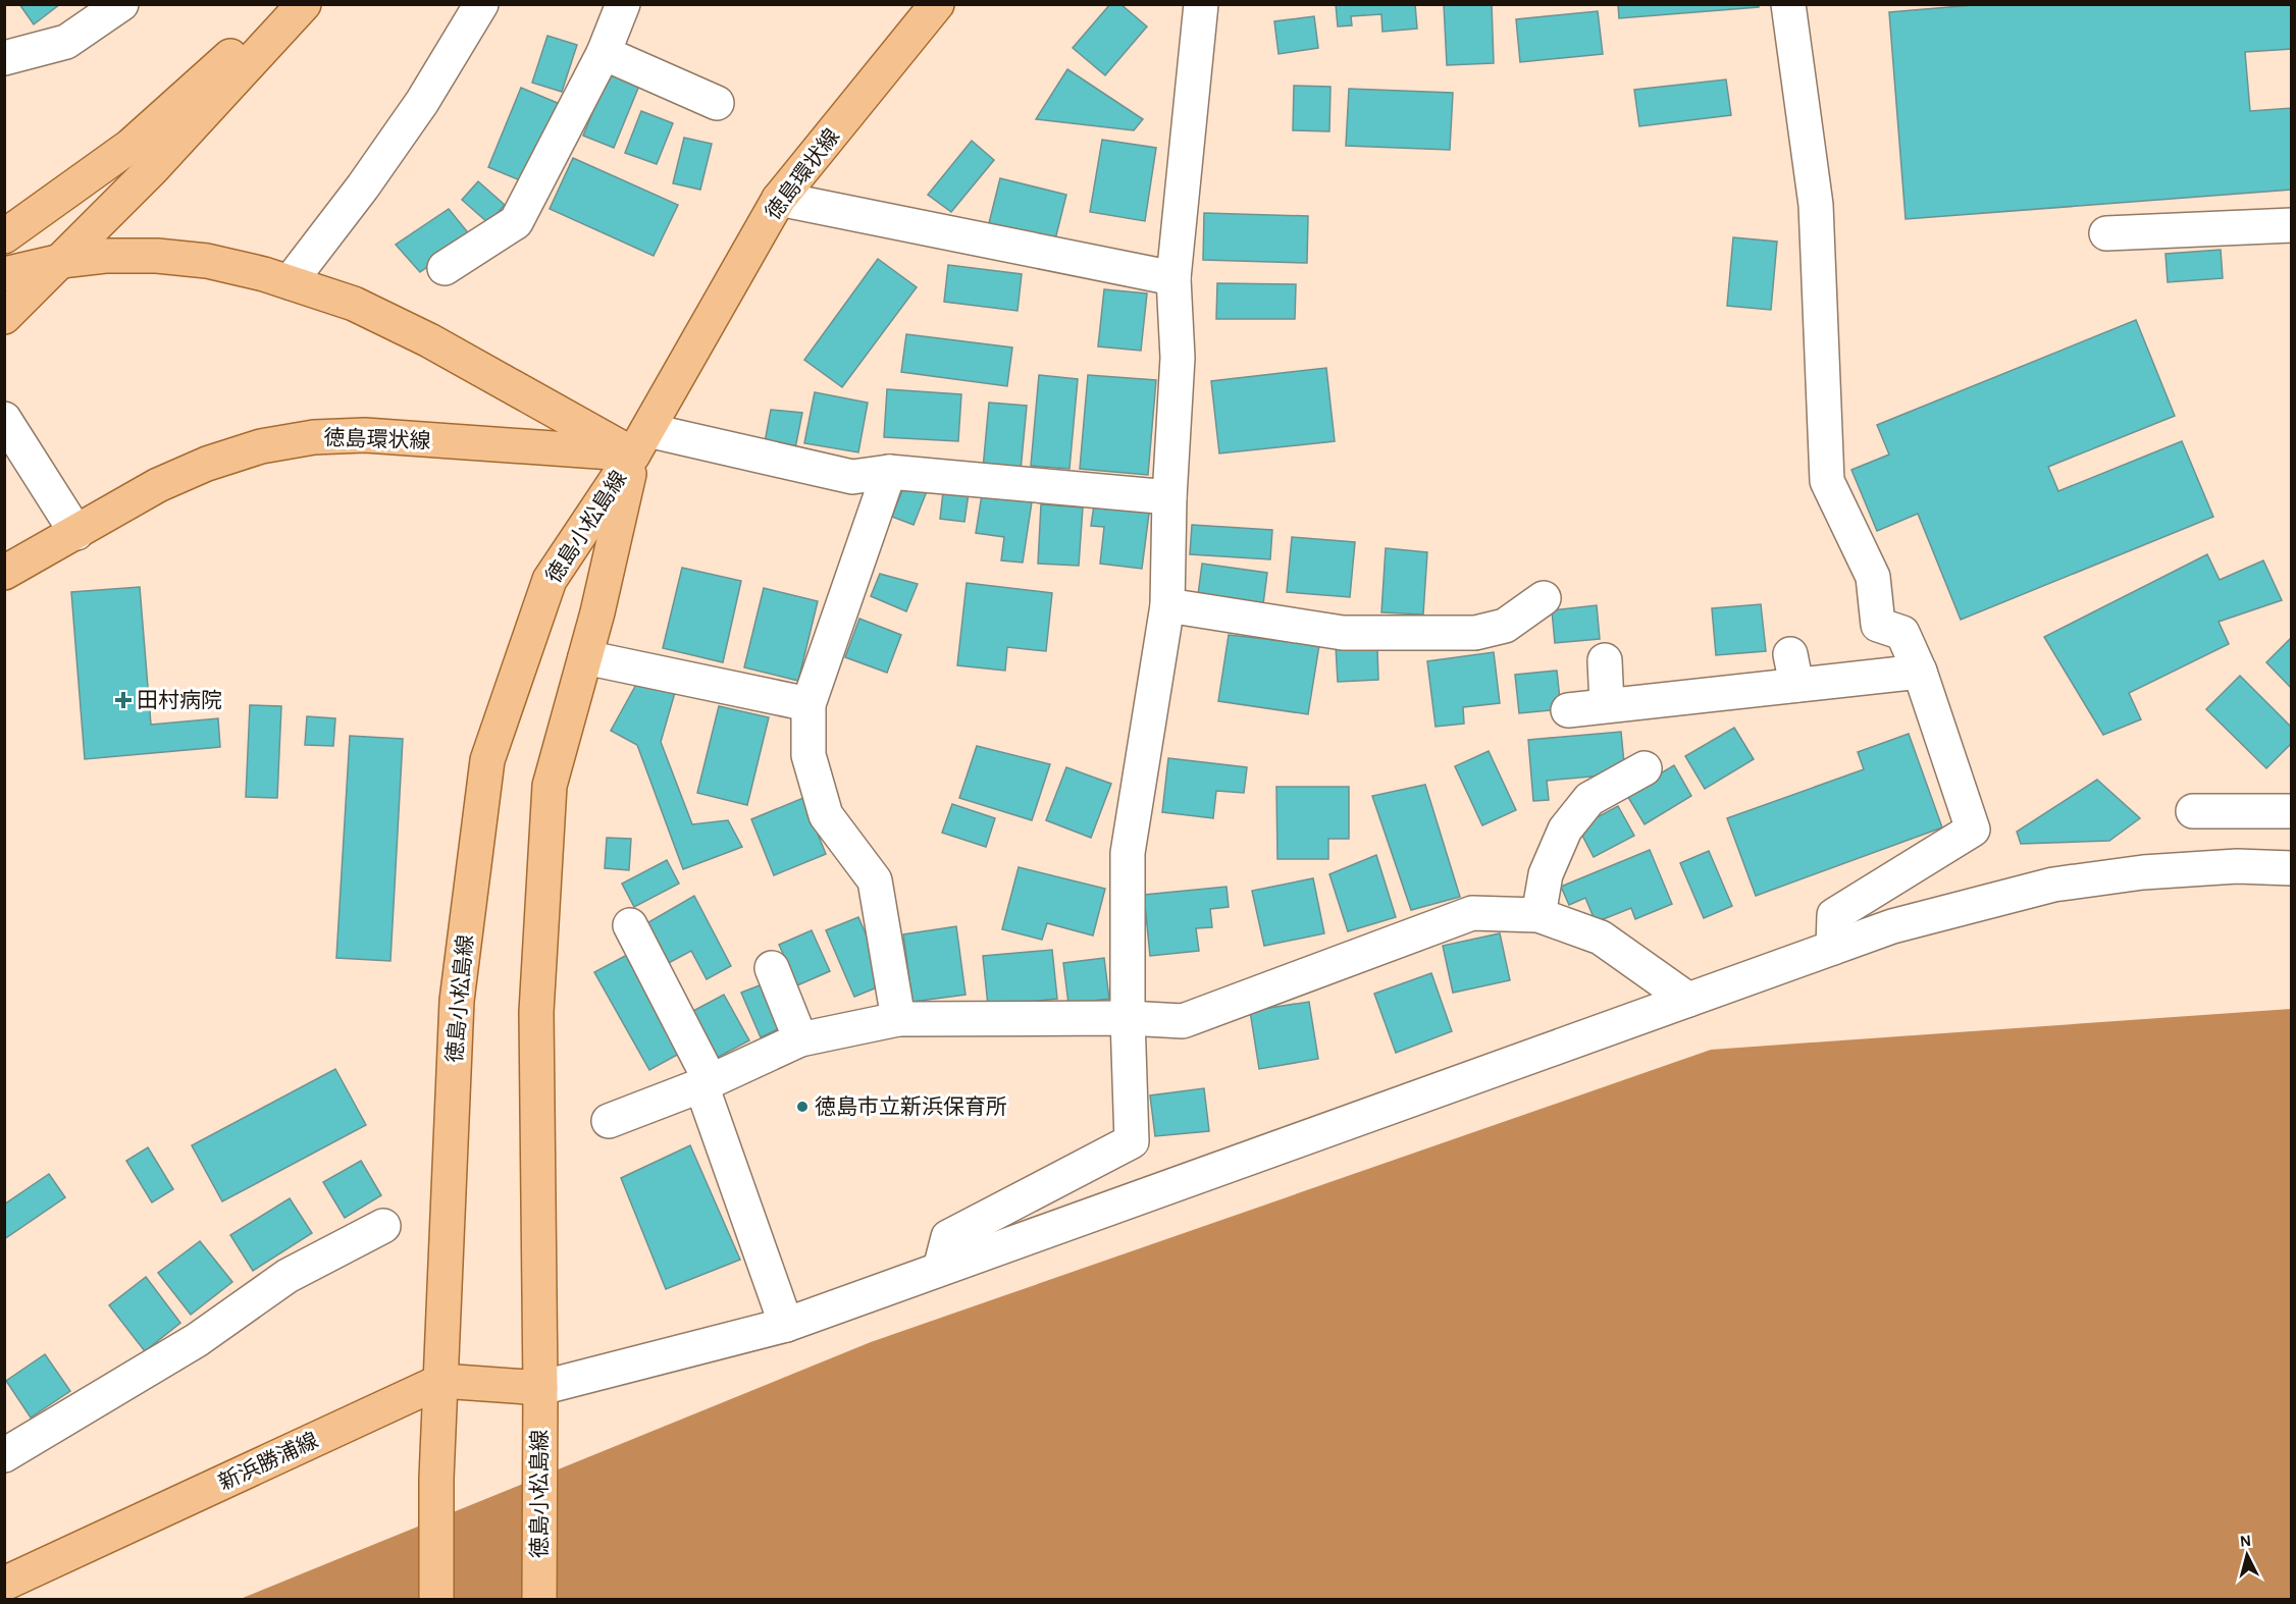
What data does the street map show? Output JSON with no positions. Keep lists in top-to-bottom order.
{
  "streets": {
    "main road": ["徳島環状線", "徳島小松島線", "新浜勝浦線"]
  },
  "crossings": [
    ["徳島環状線", "徳島小松島線"],
    ["徳島小松島線", "新浜勝浦線"]
  ],
  "places": {
    "health": ["田村病院"],
    "other": ["徳島市立新浜保育所"]
  },
  "north": "top"
}
